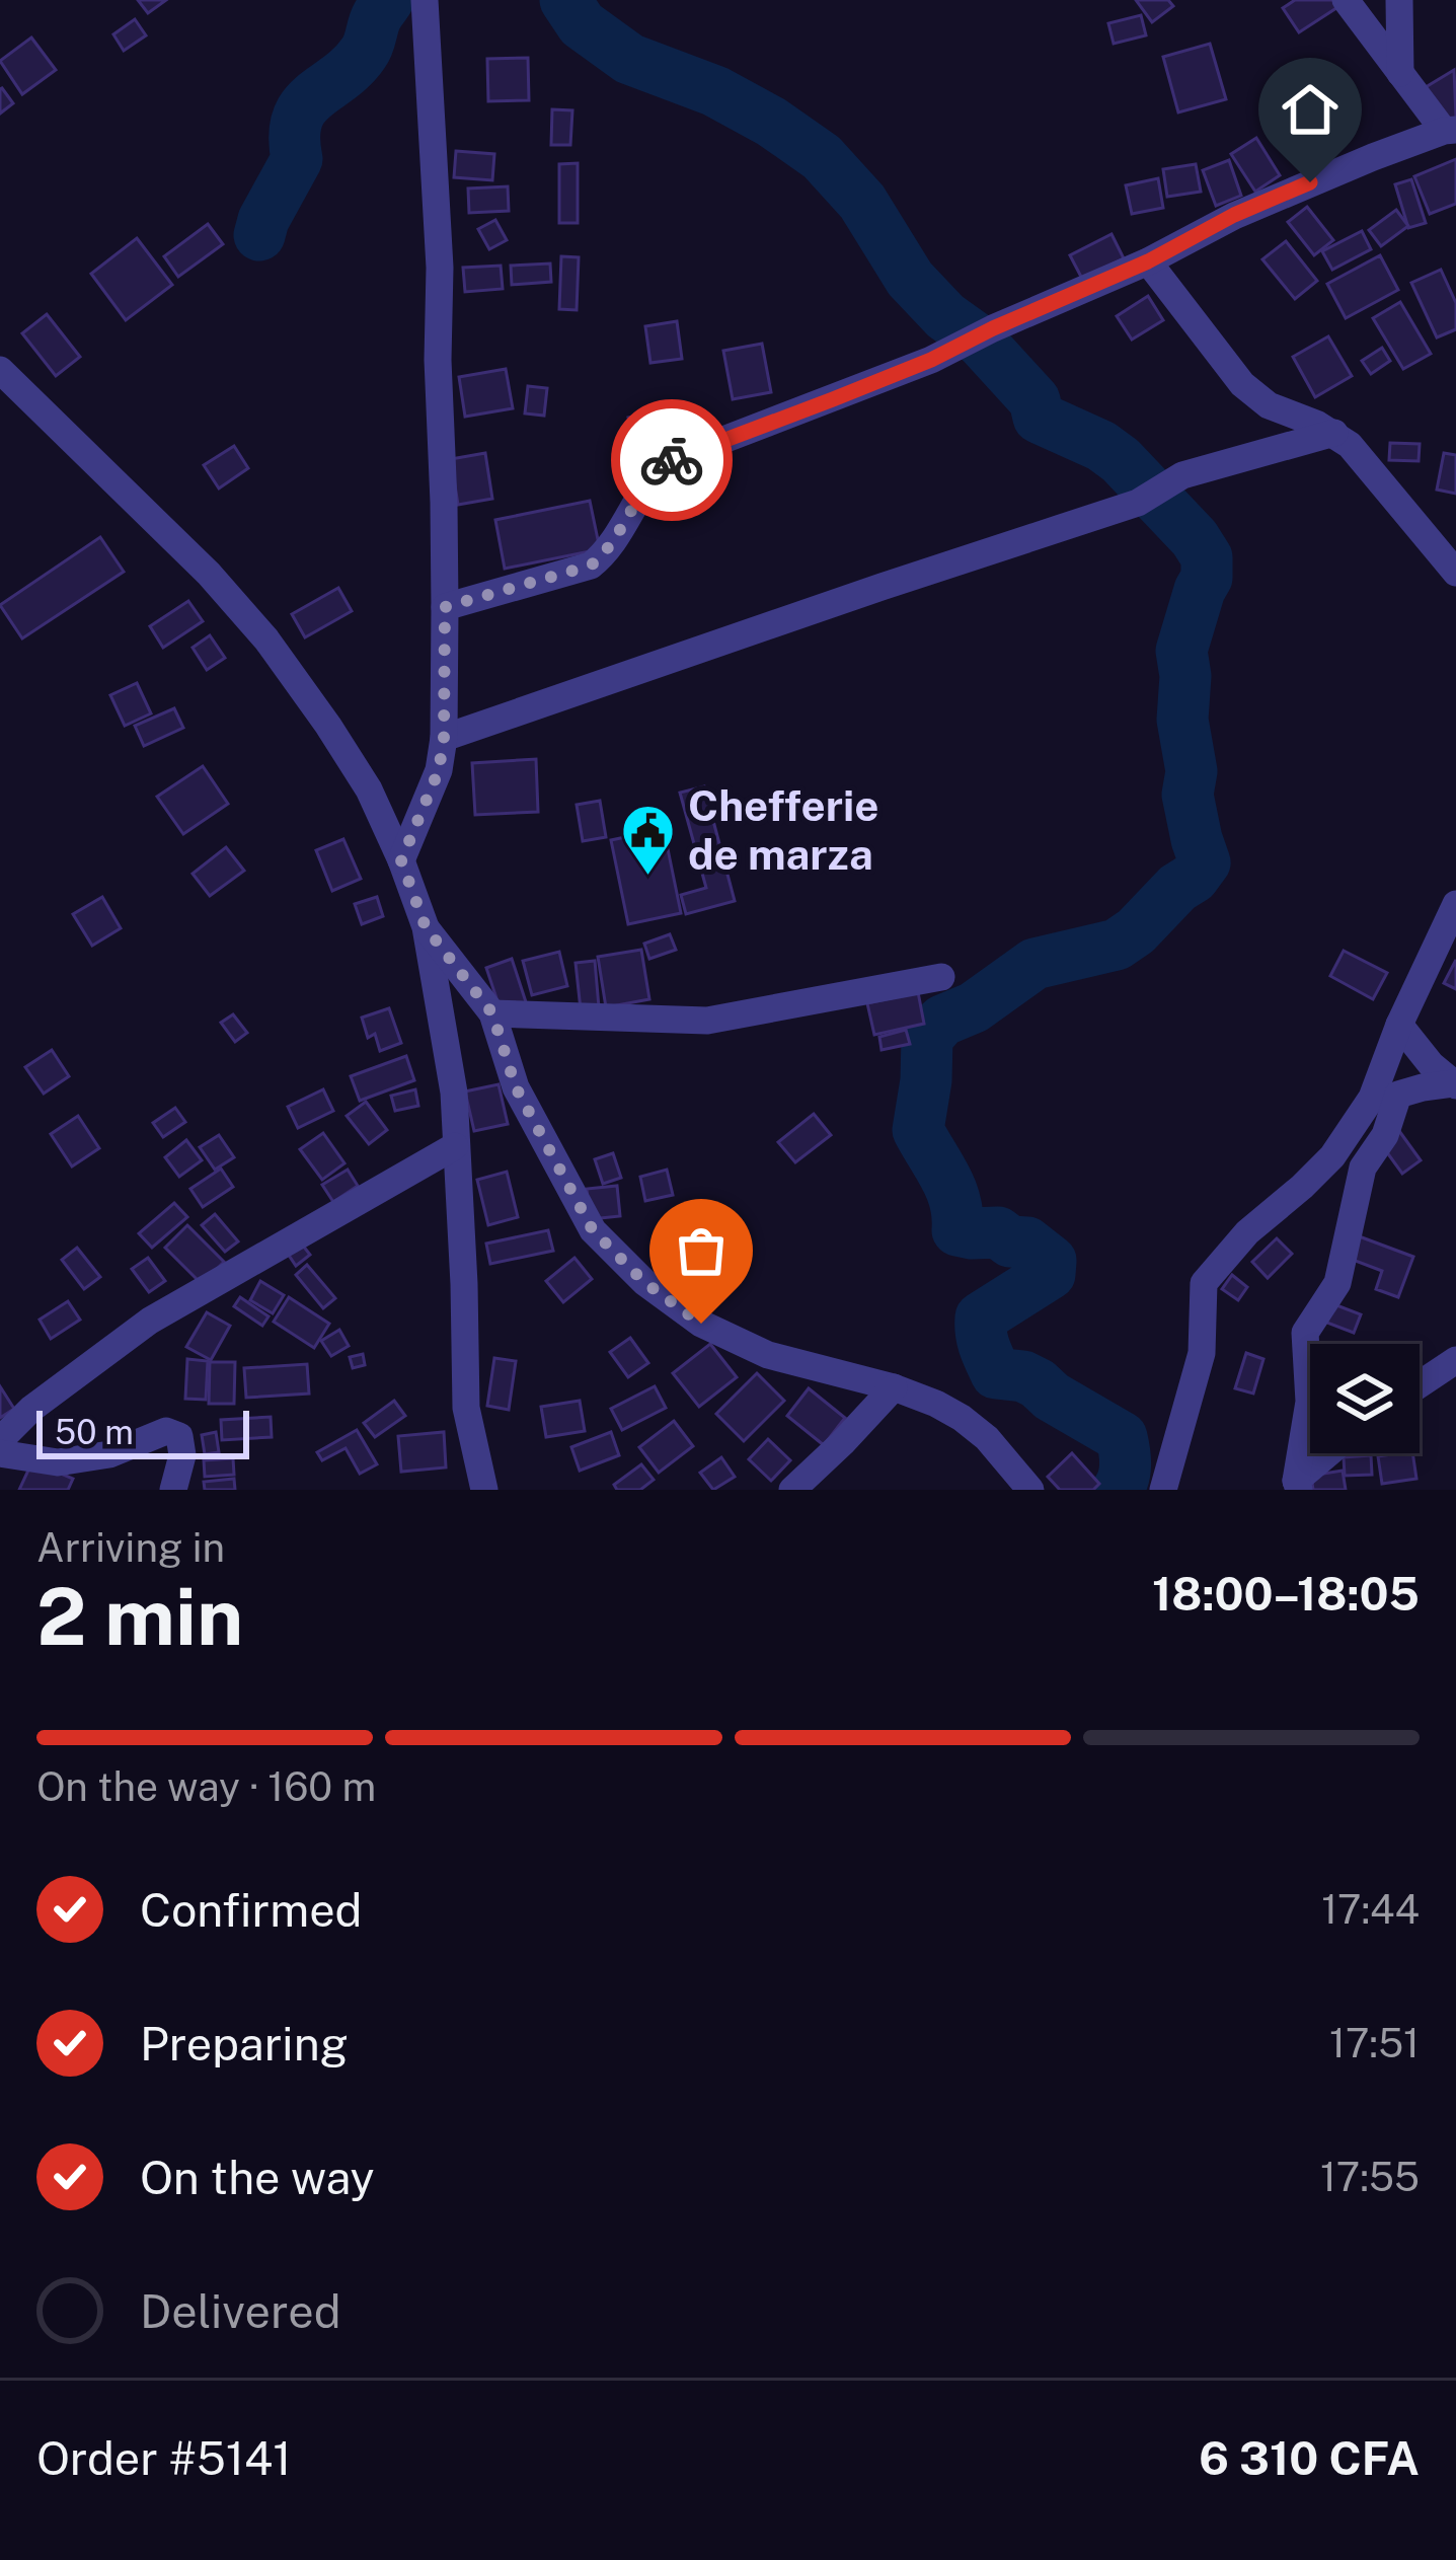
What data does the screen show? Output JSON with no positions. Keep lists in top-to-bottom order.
{
  "places": {
    "public building": ["Chefferie de marza"]
  },
  "scale_bar": "50 m",
  "page": {
    "scale": "50 m",
    "heading": ["2 min", "Arriving in", "18:00–18:05"],
    "panel": ["Order #5141", "6 310 CFA"],
    "bar": "On the way · 160 m",
    "list": [
      ["Confirmed", "17:44"],
      ["Preparing", "17:51"],
      ["On the way", "17:55"],
      "Delivered"
    ]
  }
}
